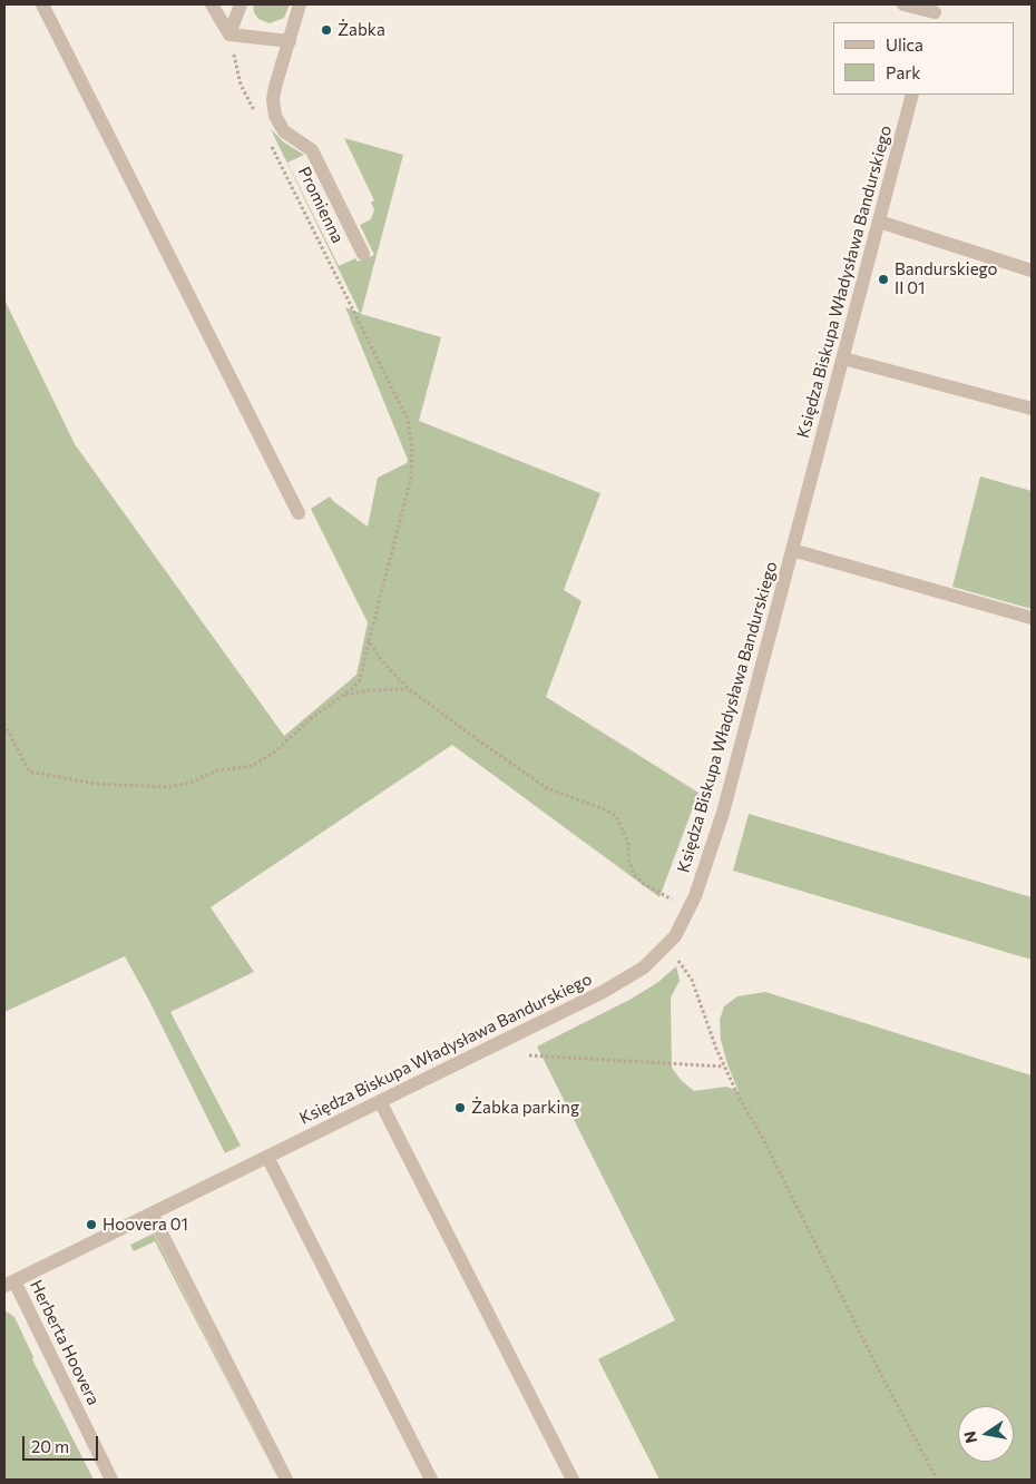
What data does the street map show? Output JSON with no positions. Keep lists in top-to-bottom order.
{
  "streets": {
    "street": ["Księdza Biskupa Władysława Bandurskiego", "Herberta Hoovera"],
    "path": ["Promienna"]
  },
  "crossings": [
    ["Księdza Biskupa Władysława Bandurskiego", "Herberta Hoovera"]
  ],
  "places": [
    "Żabka",
    "Bandurskiego II 01",
    "Żabka parking",
    "Hoovera 01"
  ],
  "legend": ["Ulica", "Park"],
  "scale_bar": "20 m",
  "north": "left"
}
